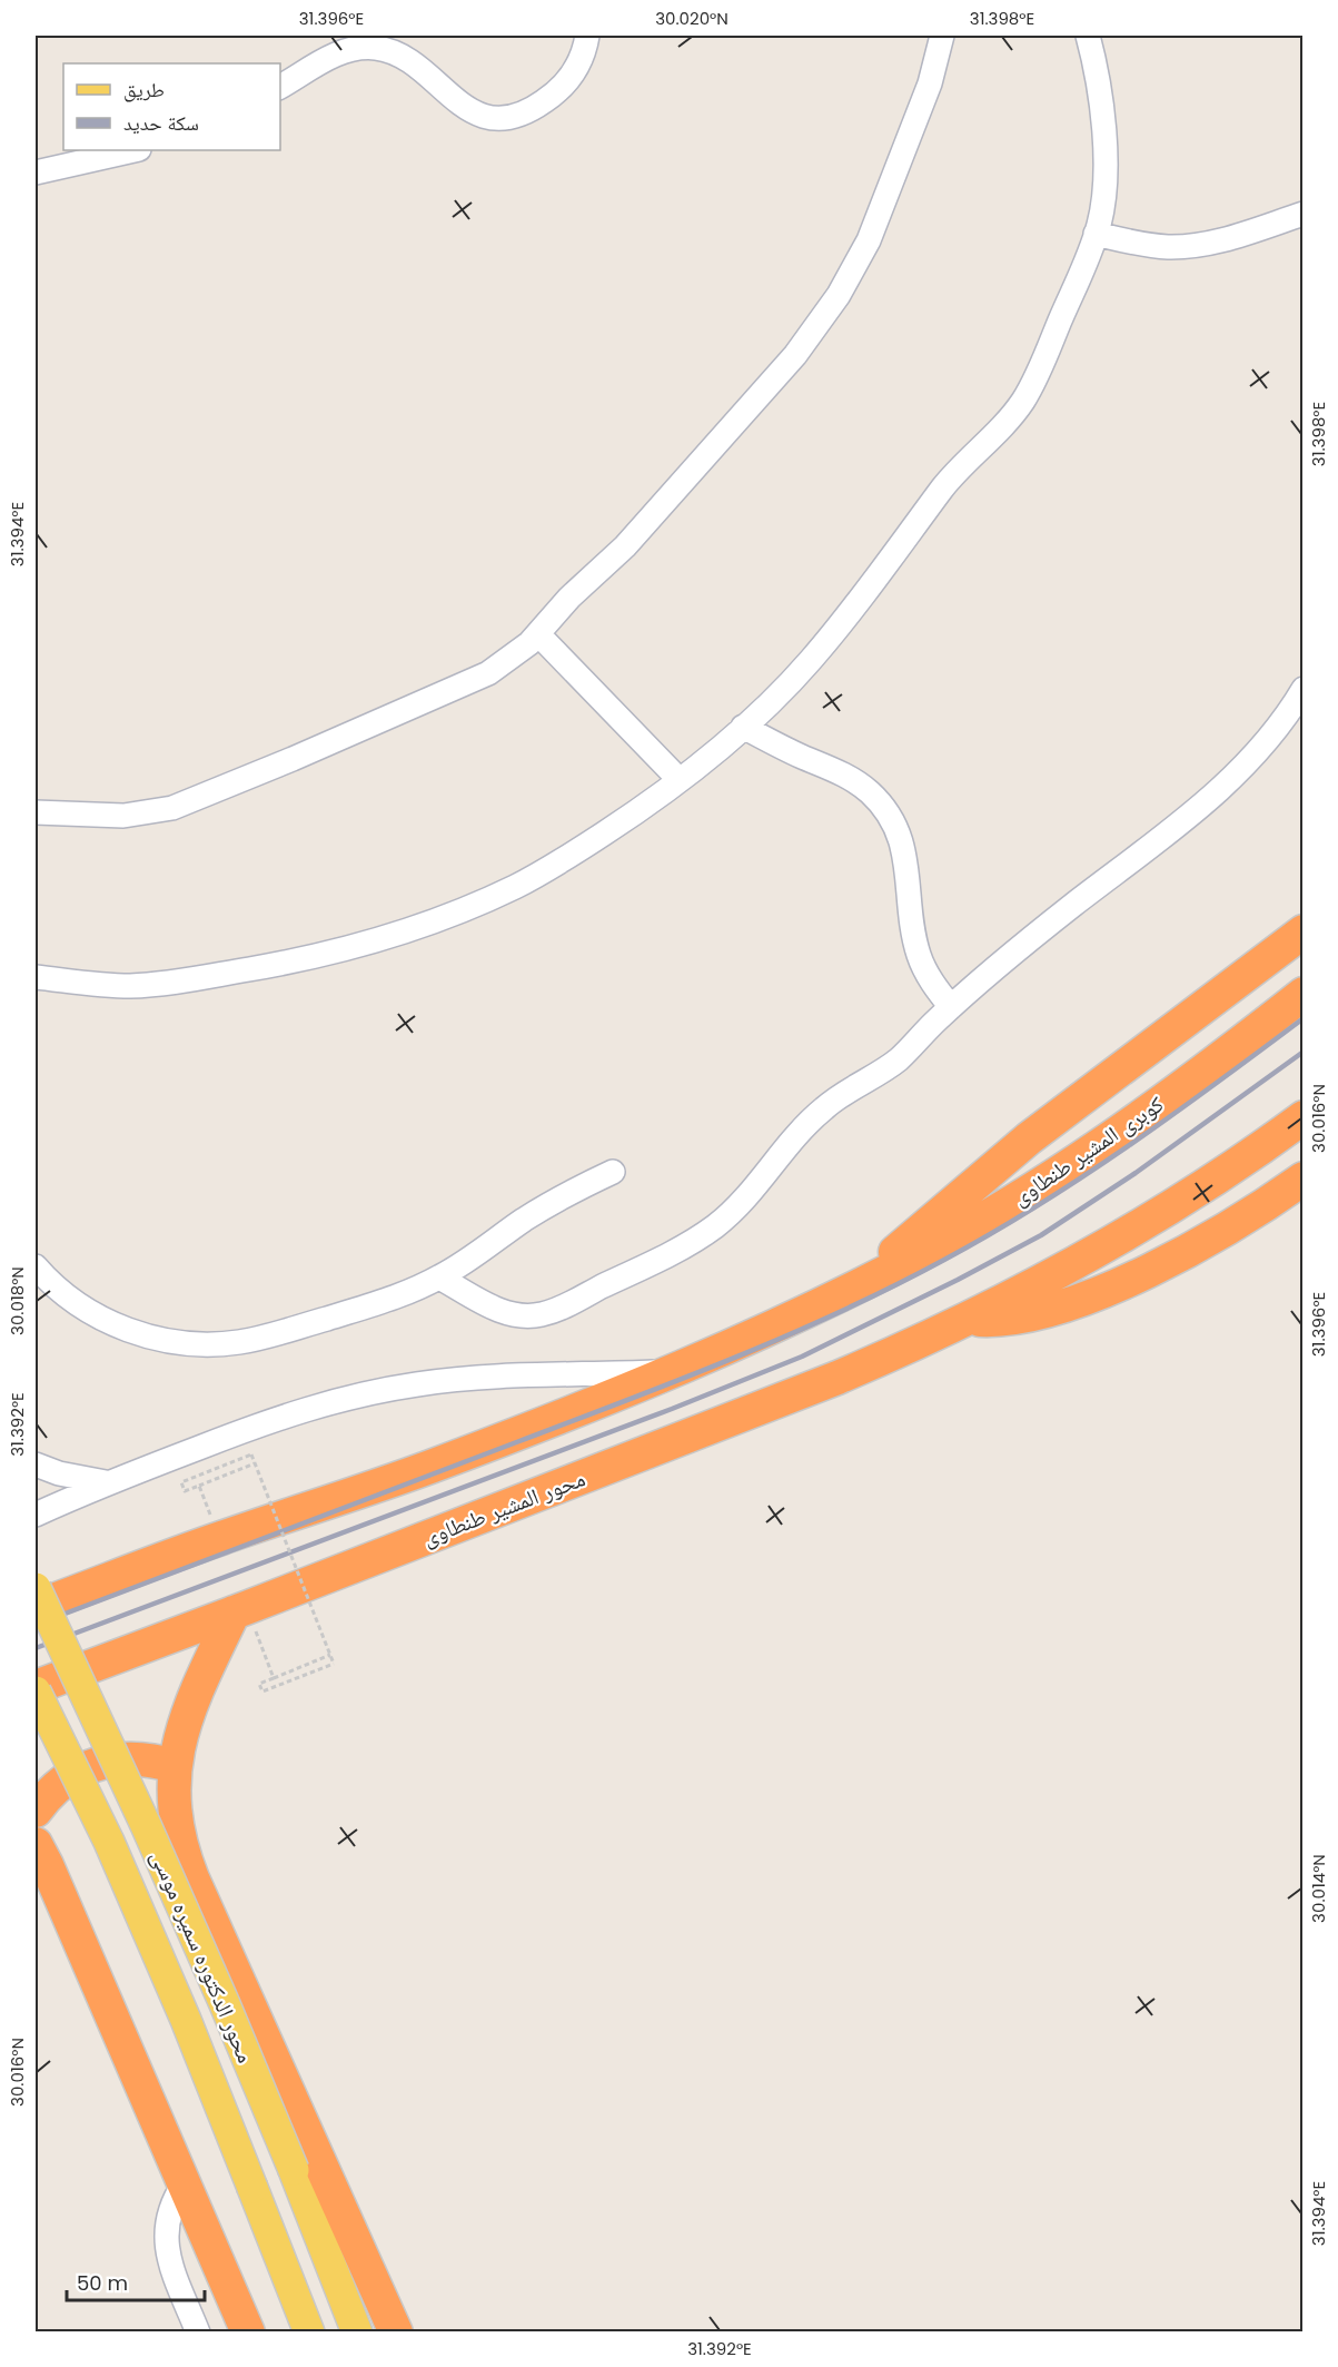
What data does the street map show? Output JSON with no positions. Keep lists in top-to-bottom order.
{
  "streets": {
    "highway": ["كوبرى المشير طنطاوى", "محور المشير طنطاوى"],
    "main road": ["محور الدكتوره سميره موسى"]
  },
  "crossings": [
    ["محور المشير طنطاوى", "محور الدكتوره سميره موسى"]
  ],
  "legend": ["طريق", "سكة حديد"],
  "scale_bar": "50 m",
  "coordinates": [
    "31.396°E",
    "30.020°N",
    "31.398°E",
    "31.394°E",
    "30.016°N",
    "30.018°N",
    "31.392°E",
    "30.014°N"
  ]
}
